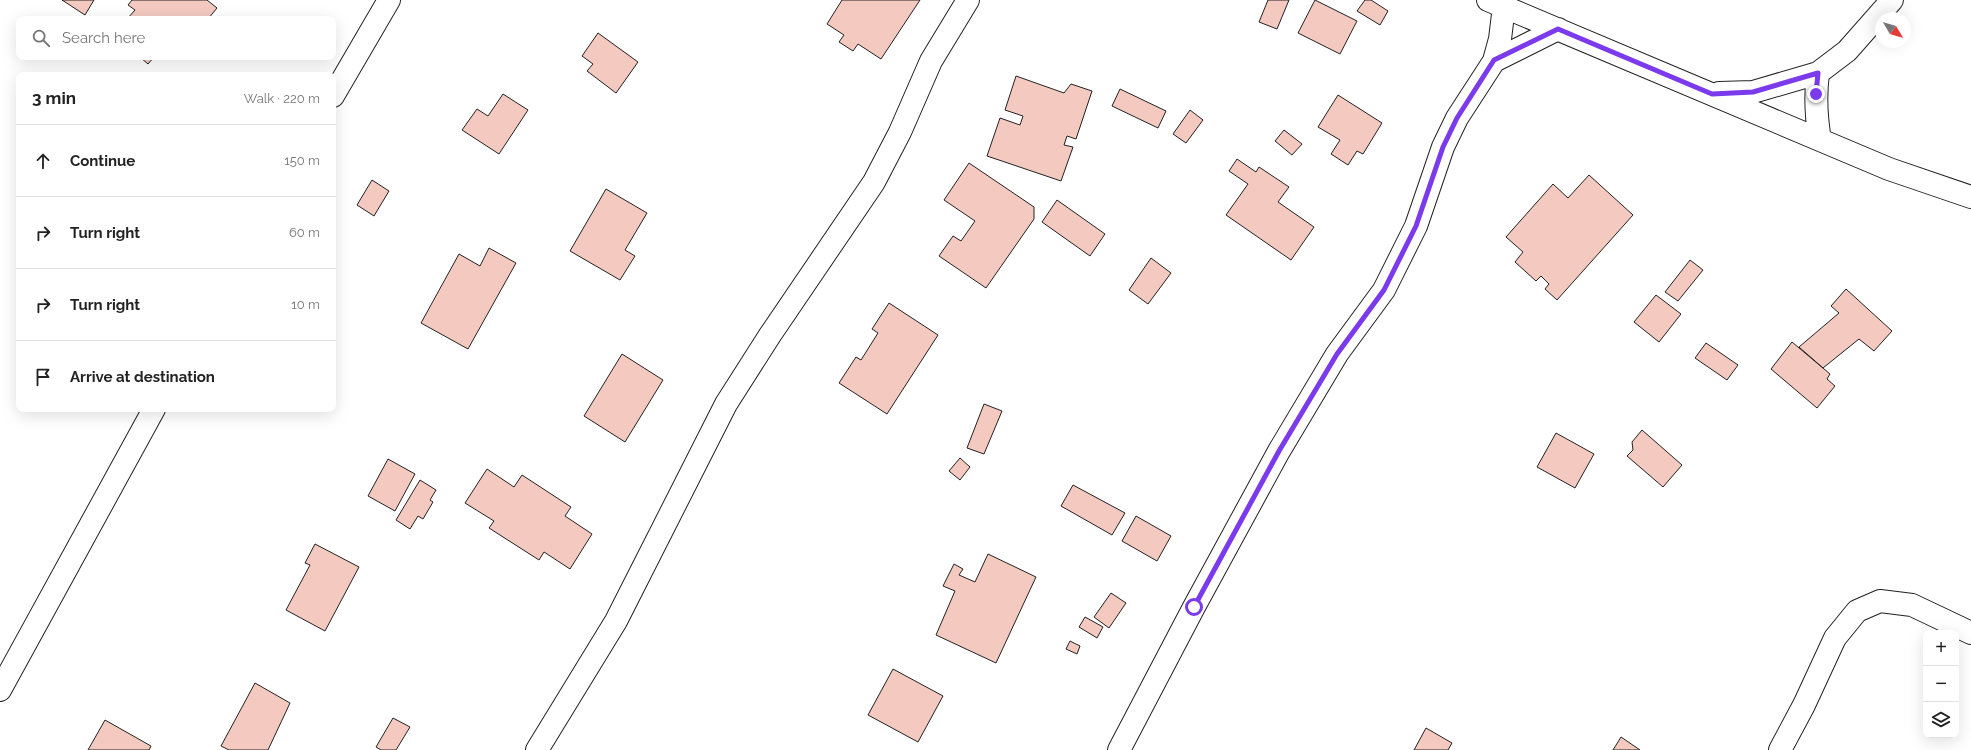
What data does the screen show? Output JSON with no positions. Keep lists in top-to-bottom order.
{
  "north": "bottom right",
  "page": {
    "search": "Search here",
    "heading": ["3 min", "Walk · 220 m"],
    "list": [
      ["Continue", "150 m"],
      ["Turn right", "60 m"],
      ["Turn right", "10 m"],
      "Arrive at destination"
    ],
    "map_buttons": ["+", "−"]
  }
}
